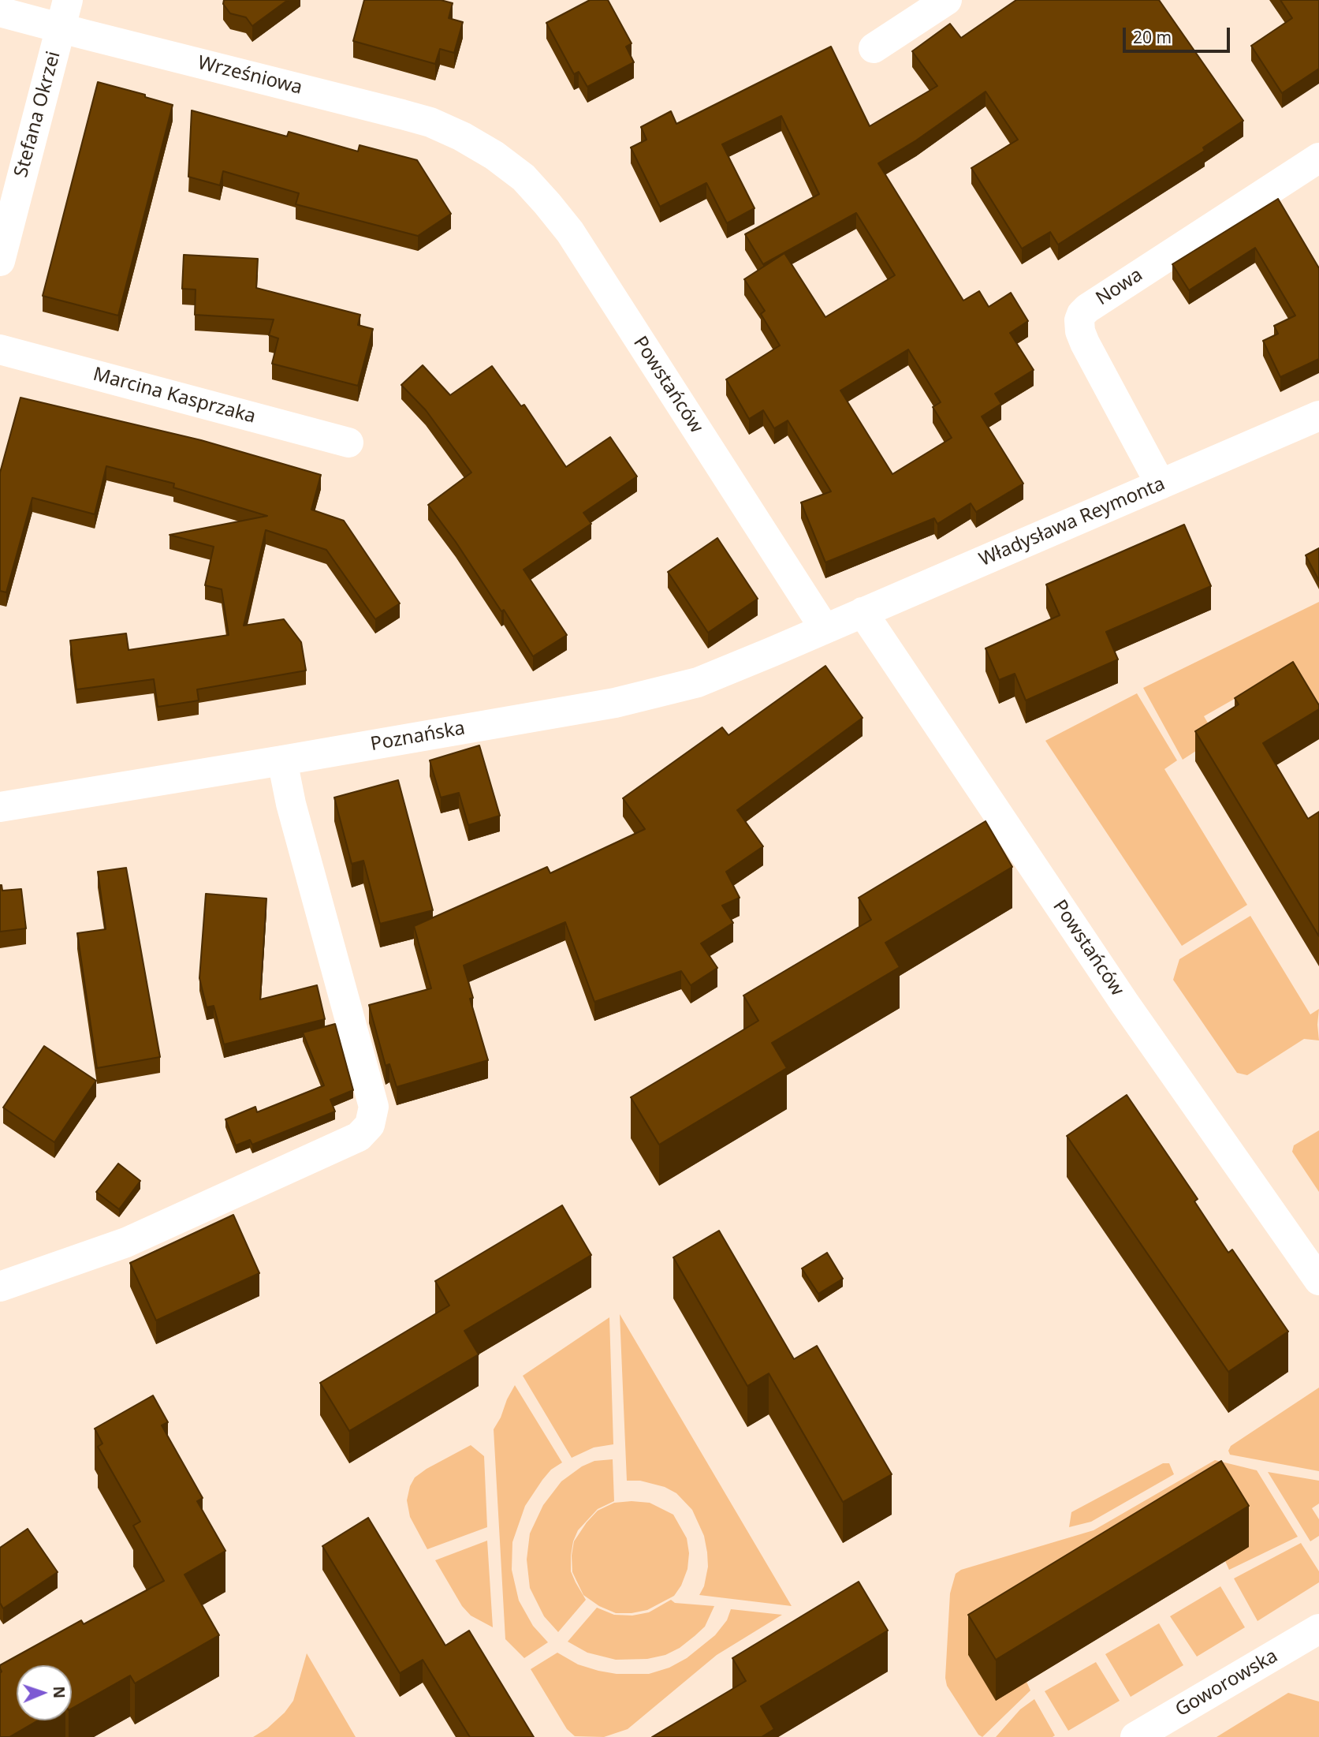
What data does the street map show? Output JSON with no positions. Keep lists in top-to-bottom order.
{
  "streets": {
    "street": [
      "Wrześniowa",
      "Stefana Okrzei",
      "Nowa",
      "Powstańców",
      "Marcina Kasprzaka",
      "Władysława Reymonta",
      "Poznańska",
      "Goworowska"
    ]
  },
  "crossings": [
    ["Wrześniowa", "Stefana Okrzei"],
    ["Wrześniowa", "Powstańców"],
    ["Nowa", "Władysława Reymonta"],
    ["Powstańców", "Władysława Reymonta"],
    ["Powstańców", "Poznańska"],
    ["Władysława Reymonta", "Poznańska"]
  ],
  "scale_bar": "20 m",
  "north": "right"
}
